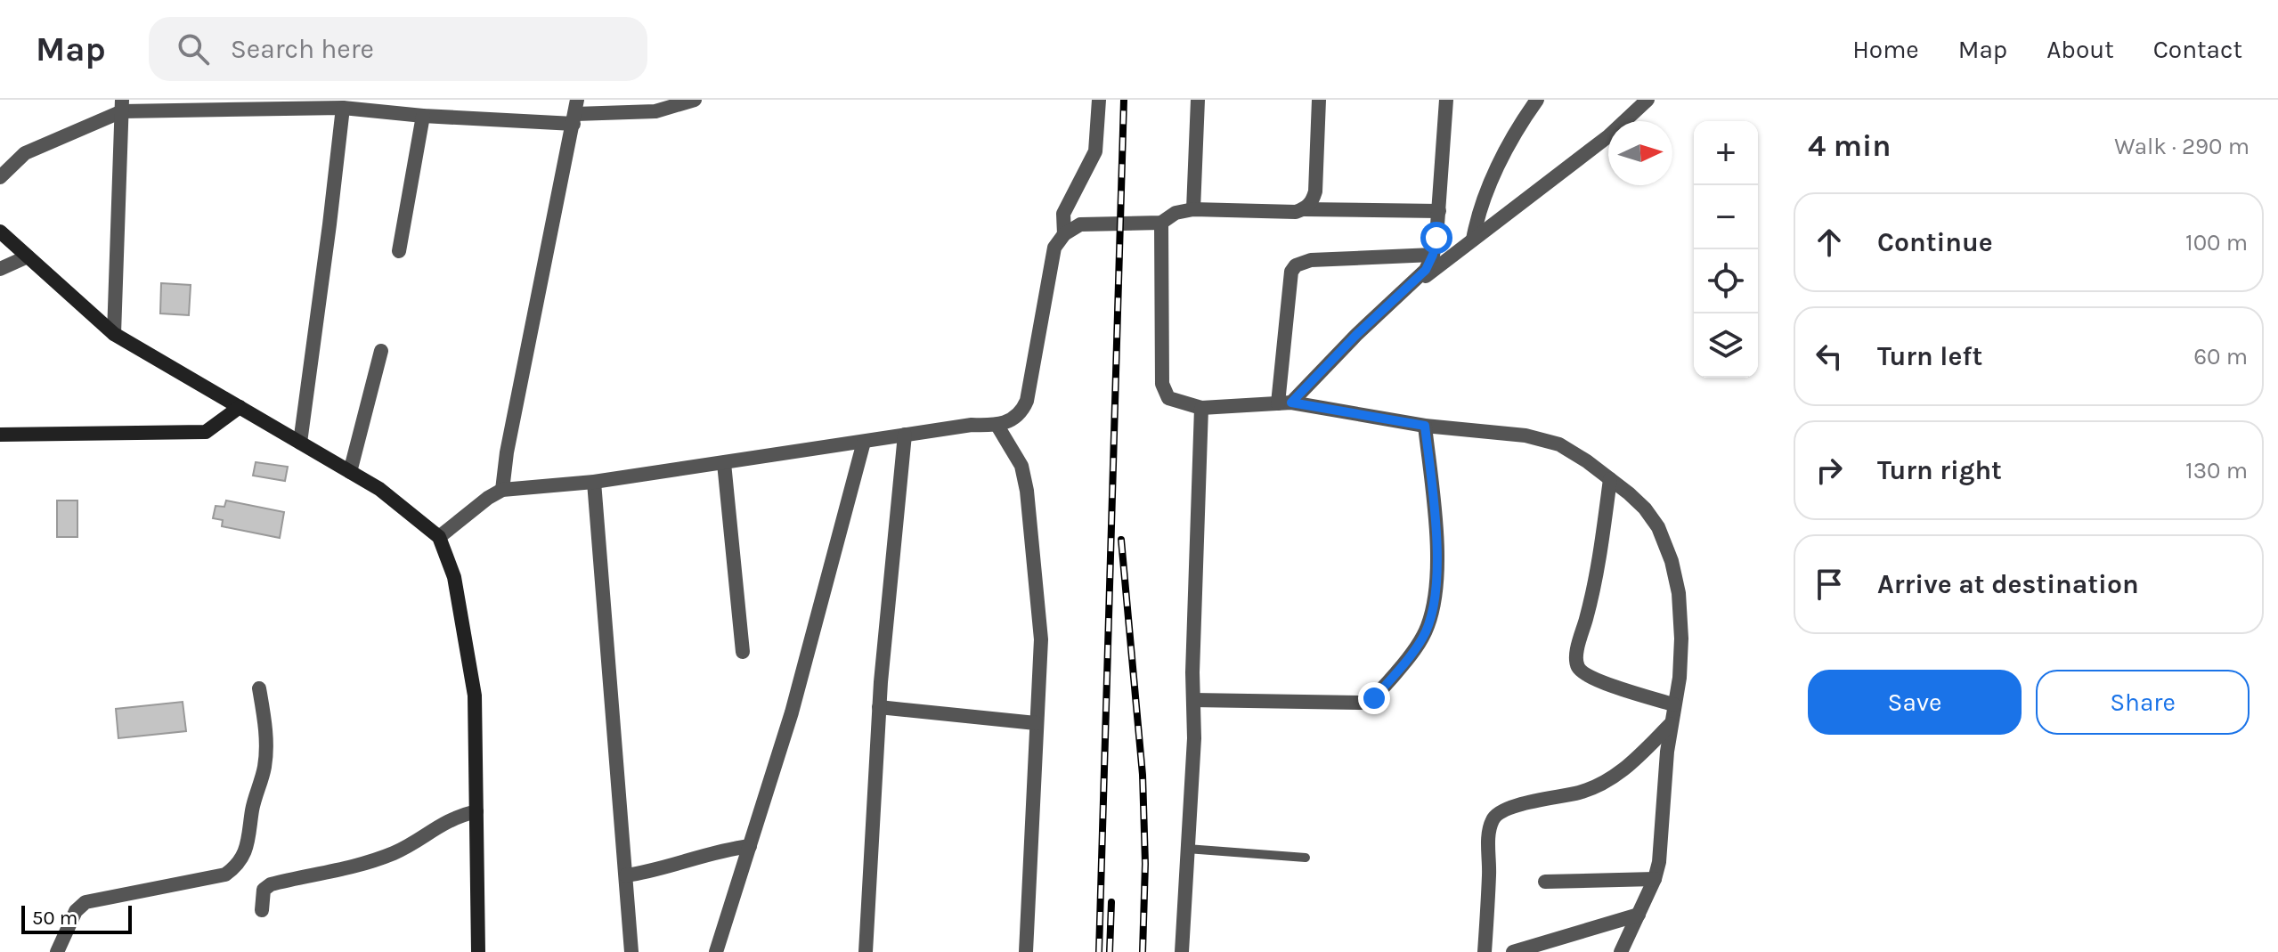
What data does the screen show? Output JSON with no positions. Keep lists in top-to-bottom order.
{
  "scale_bar": "50 m",
  "north": "right",
  "page": {
    "header": "Map",
    "search": "Search here",
    "nav": [
      "Home",
      "Map",
      "About",
      "Contact"
    ],
    "heading": ["4 min", "Walk · 290 m"],
    "map_buttons": ["+", "−"],
    "list": [
      ["Continue", "100 m"],
      ["Turn left", "60 m"],
      ["Turn right", "130 m"],
      "Arrive at destination"
    ],
    "buttons": ["Save", "Share"],
    "scale": "50 m"
  }
}
